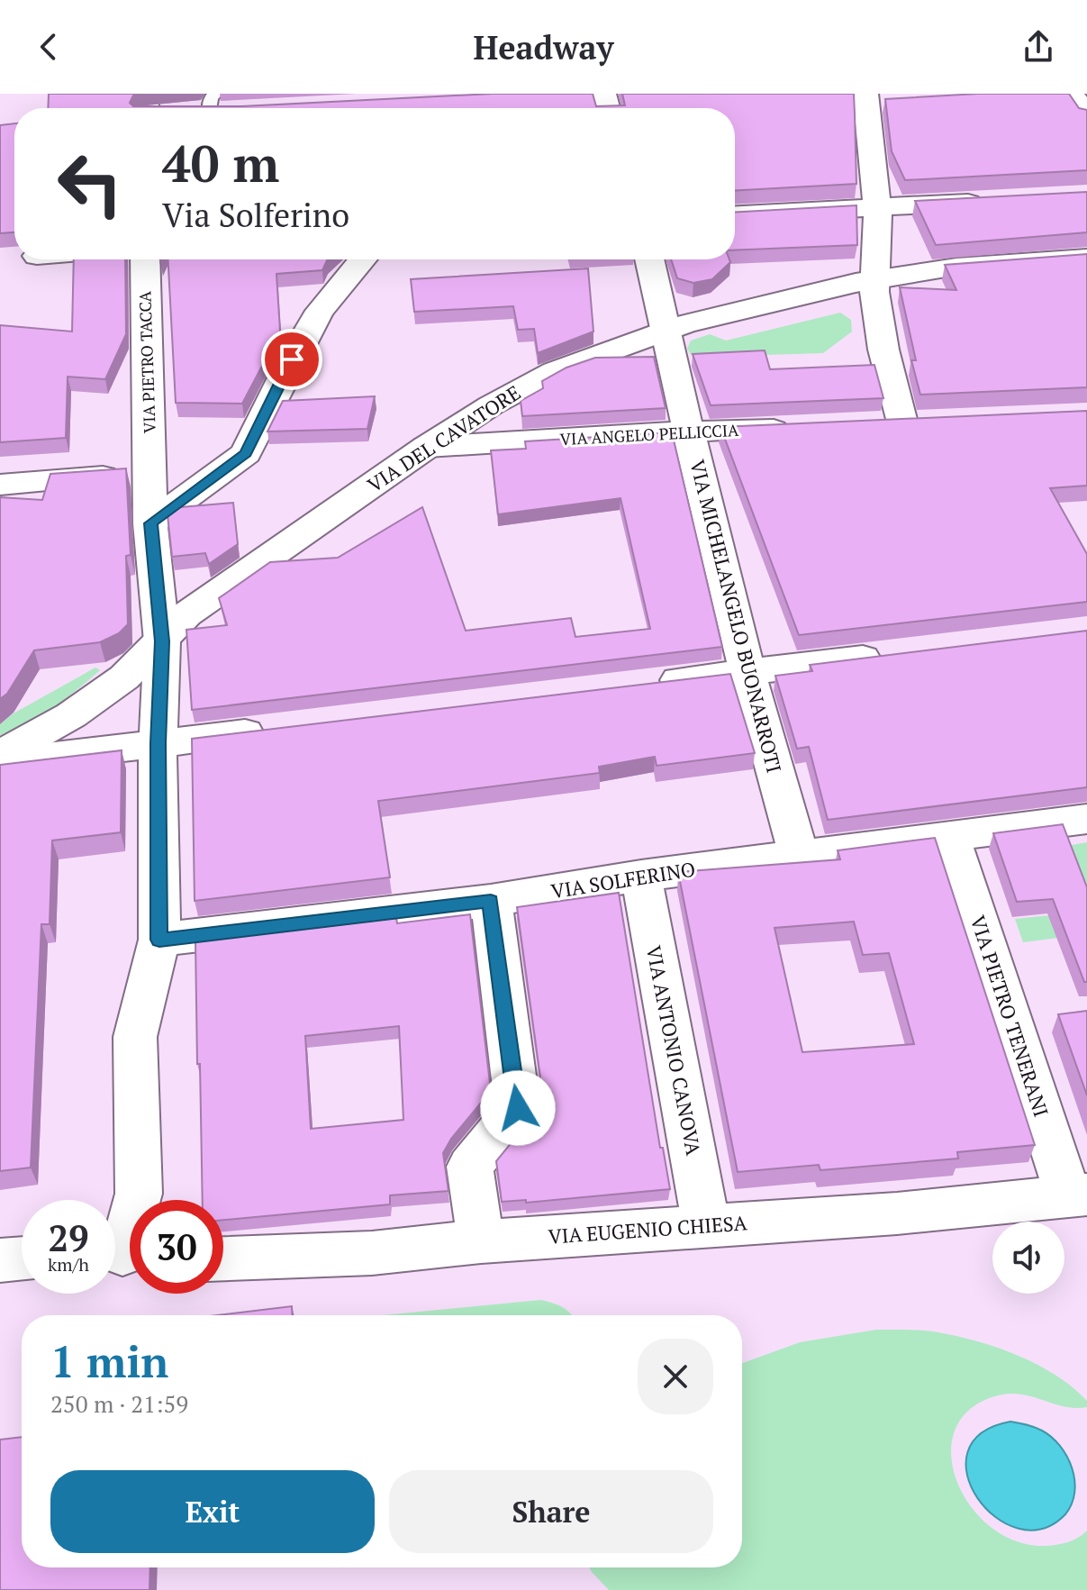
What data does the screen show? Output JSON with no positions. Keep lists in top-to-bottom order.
{
  "streets": {
    "street": [
      "VIA PIETRO TACCA",
      "VIA ANGELO PELLICCIA",
      "VIA DEL CAVATORE",
      "VIA MICHELANGELO BUONARROTI",
      "VIA SOLFERINO",
      "VIA PIETRO TENERANI",
      "VIA ANTONIO CANOVA",
      "VIA EUGENIO CHIESA"
    ]
  },
  "crossings": [
    ["VIA PIETRO TACCA", "VIA DEL CAVATORE"],
    ["VIA PIETRO TACCA", "VIA SOLFERINO"],
    ["VIA ANGELO PELLICCIA", "VIA DEL CAVATORE"],
    ["VIA ANGELO PELLICCIA", "VIA MICHELANGELO BUONARROTI"],
    ["VIA DEL CAVATORE", "VIA MICHELANGELO BUONARROTI"],
    ["VIA MICHELANGELO BUONARROTI", "VIA SOLFERINO"],
    ["VIA SOLFERINO", "VIA PIETRO TENERANI"],
    ["VIA SOLFERINO", "VIA ANTONIO CANOVA"],
    ["VIA PIETRO TENERANI", "VIA EUGENIO CHIESA"],
    ["VIA ANTONIO CANOVA", "VIA EUGENIO CHIESA"]
  ],
  "page": {
    "header": "Headway",
    "turn": ["40 m", "Via Solferino"],
    "speed": "29 km/h",
    "limit": "30",
    "heading": ["1 min", "250 m · 21:59"],
    "buttons": ["Exit", "Share"]
  }
}
